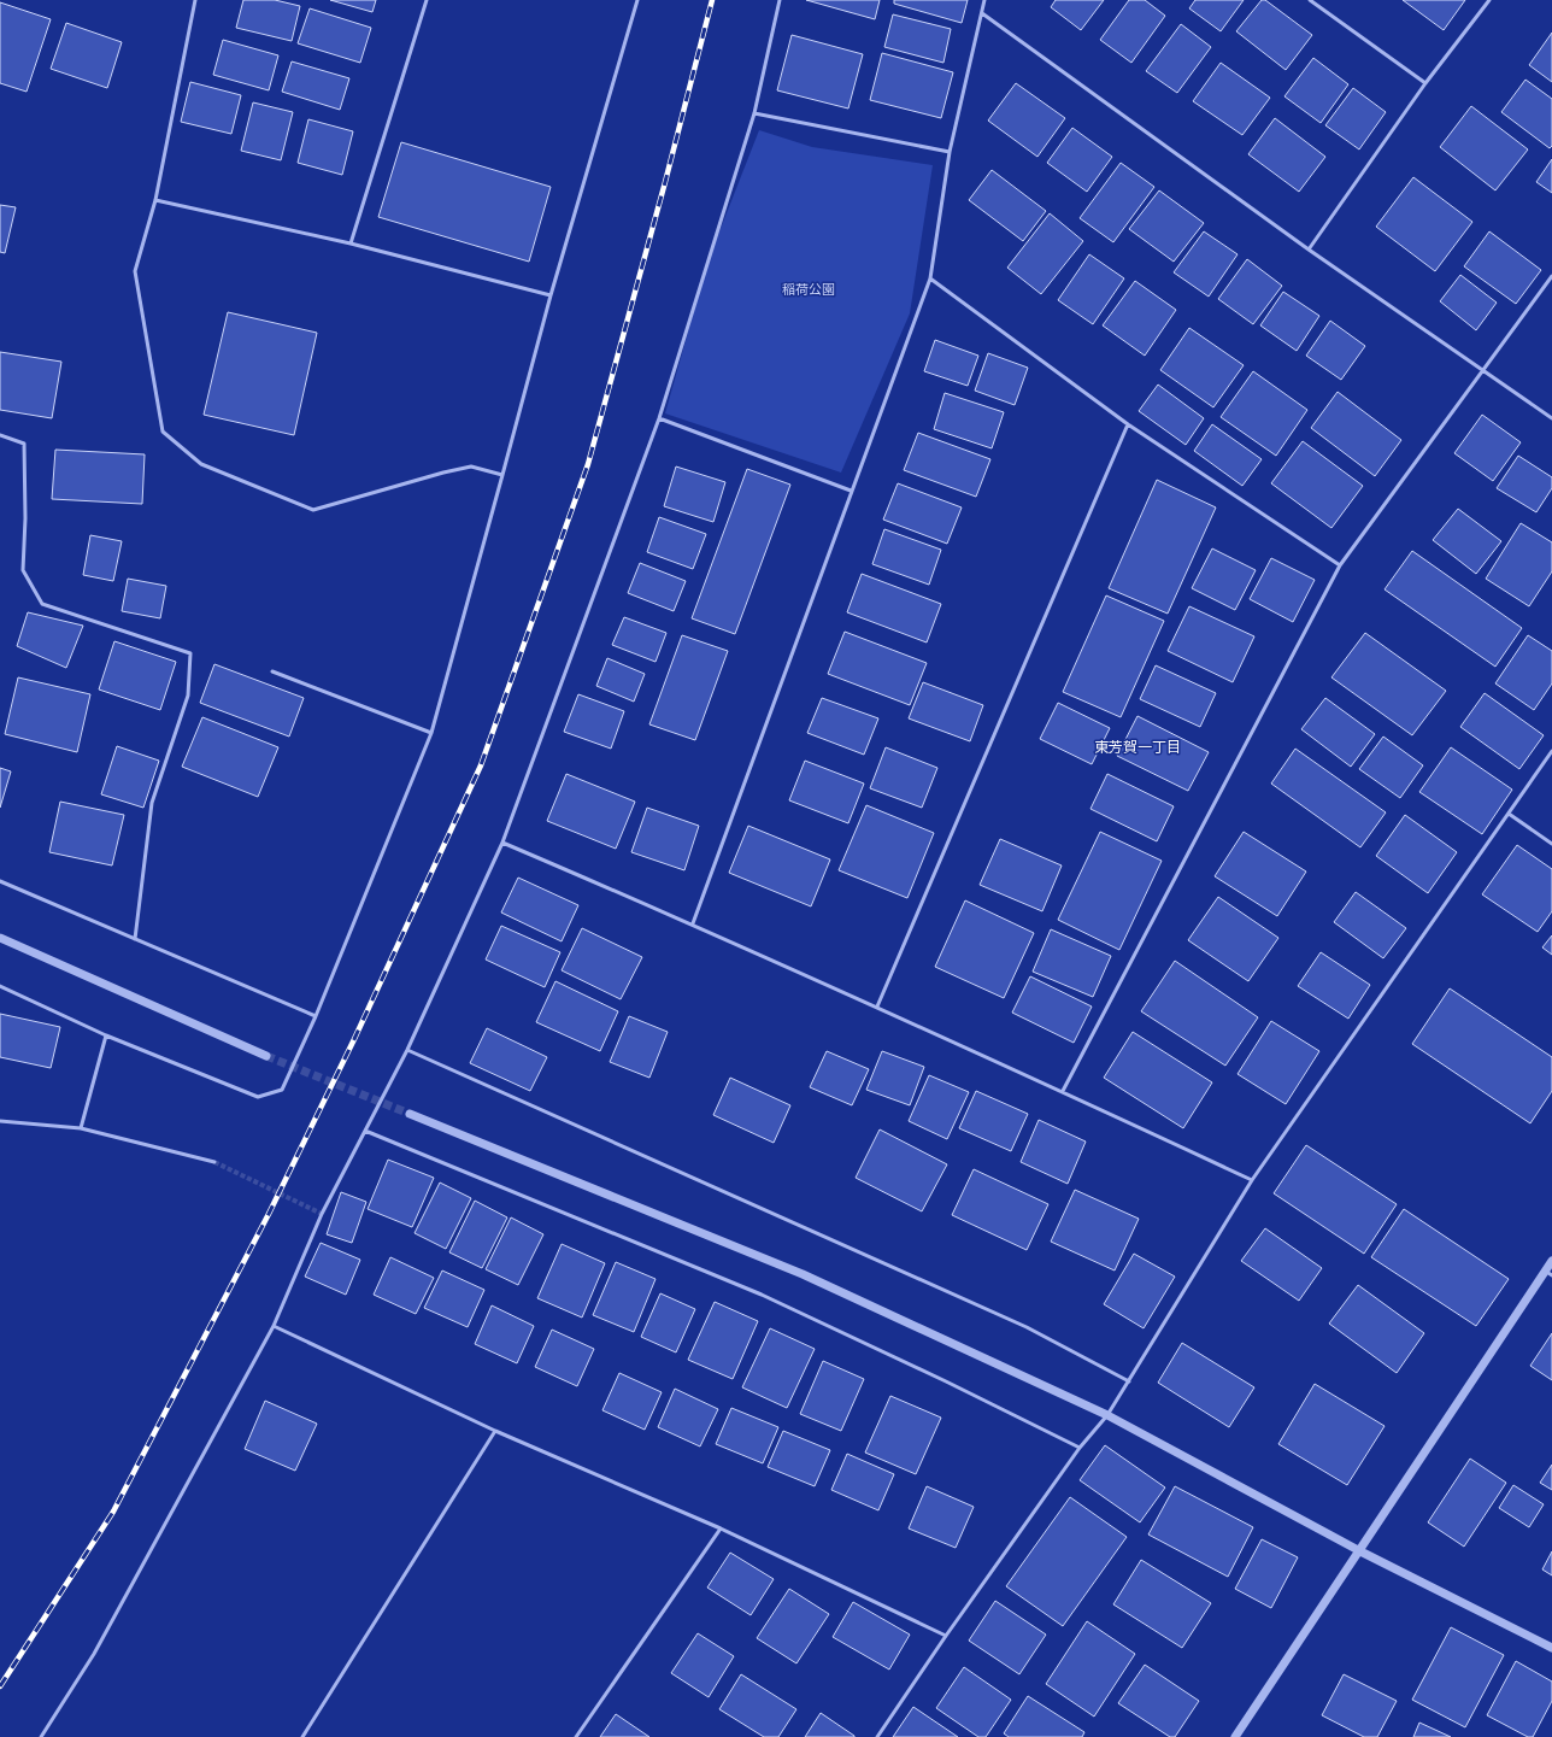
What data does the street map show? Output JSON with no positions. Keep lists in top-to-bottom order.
{
  "districts": ["東芳賀一丁目"],
  "parks": ["稲荷公園"]
}
